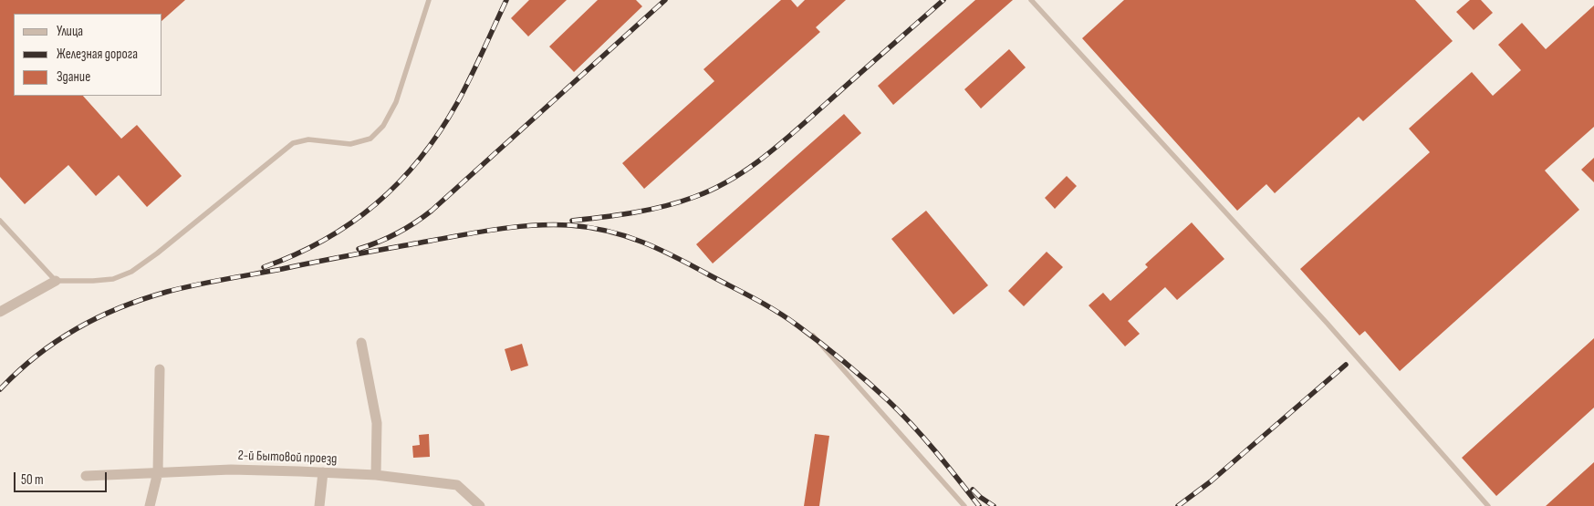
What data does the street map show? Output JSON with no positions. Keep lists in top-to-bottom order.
{
  "streets": {
    "street": ["2-й Бытовой проезд"]
  },
  "legend": ["Улица", "Железная дорога", "Здание"],
  "scale_bar": "50 m"
}
